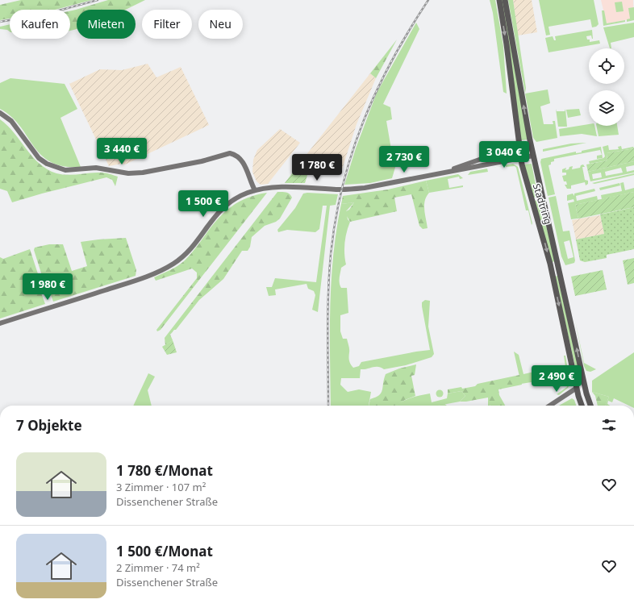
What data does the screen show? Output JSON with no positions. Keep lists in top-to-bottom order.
{
  "streets": {
    "main road": ["Stadtring"]
  },
  "page": {
    "chip": [
      "Kaufen",
      "Mieten",
      "Filter",
      "Neu"
    ],
    "price": [
      "3 440 €",
      "3 040 €",
      "2 730 €",
      "1 780 €",
      "1 500 €",
      "1 980 €",
      "2 490 €"
    ],
    "heading": "7 Objekte",
    "list": [
      {
        "name": "1 780 €/Monat",
        "note": "3 Zimmer · 107 m² · Dissenchener Straße"
      },
      {
        "name": "1 500 €/Monat",
        "note": "2 Zimmer · 74 m² · Dissenchener Straße"
      }
    ]
  }
}
